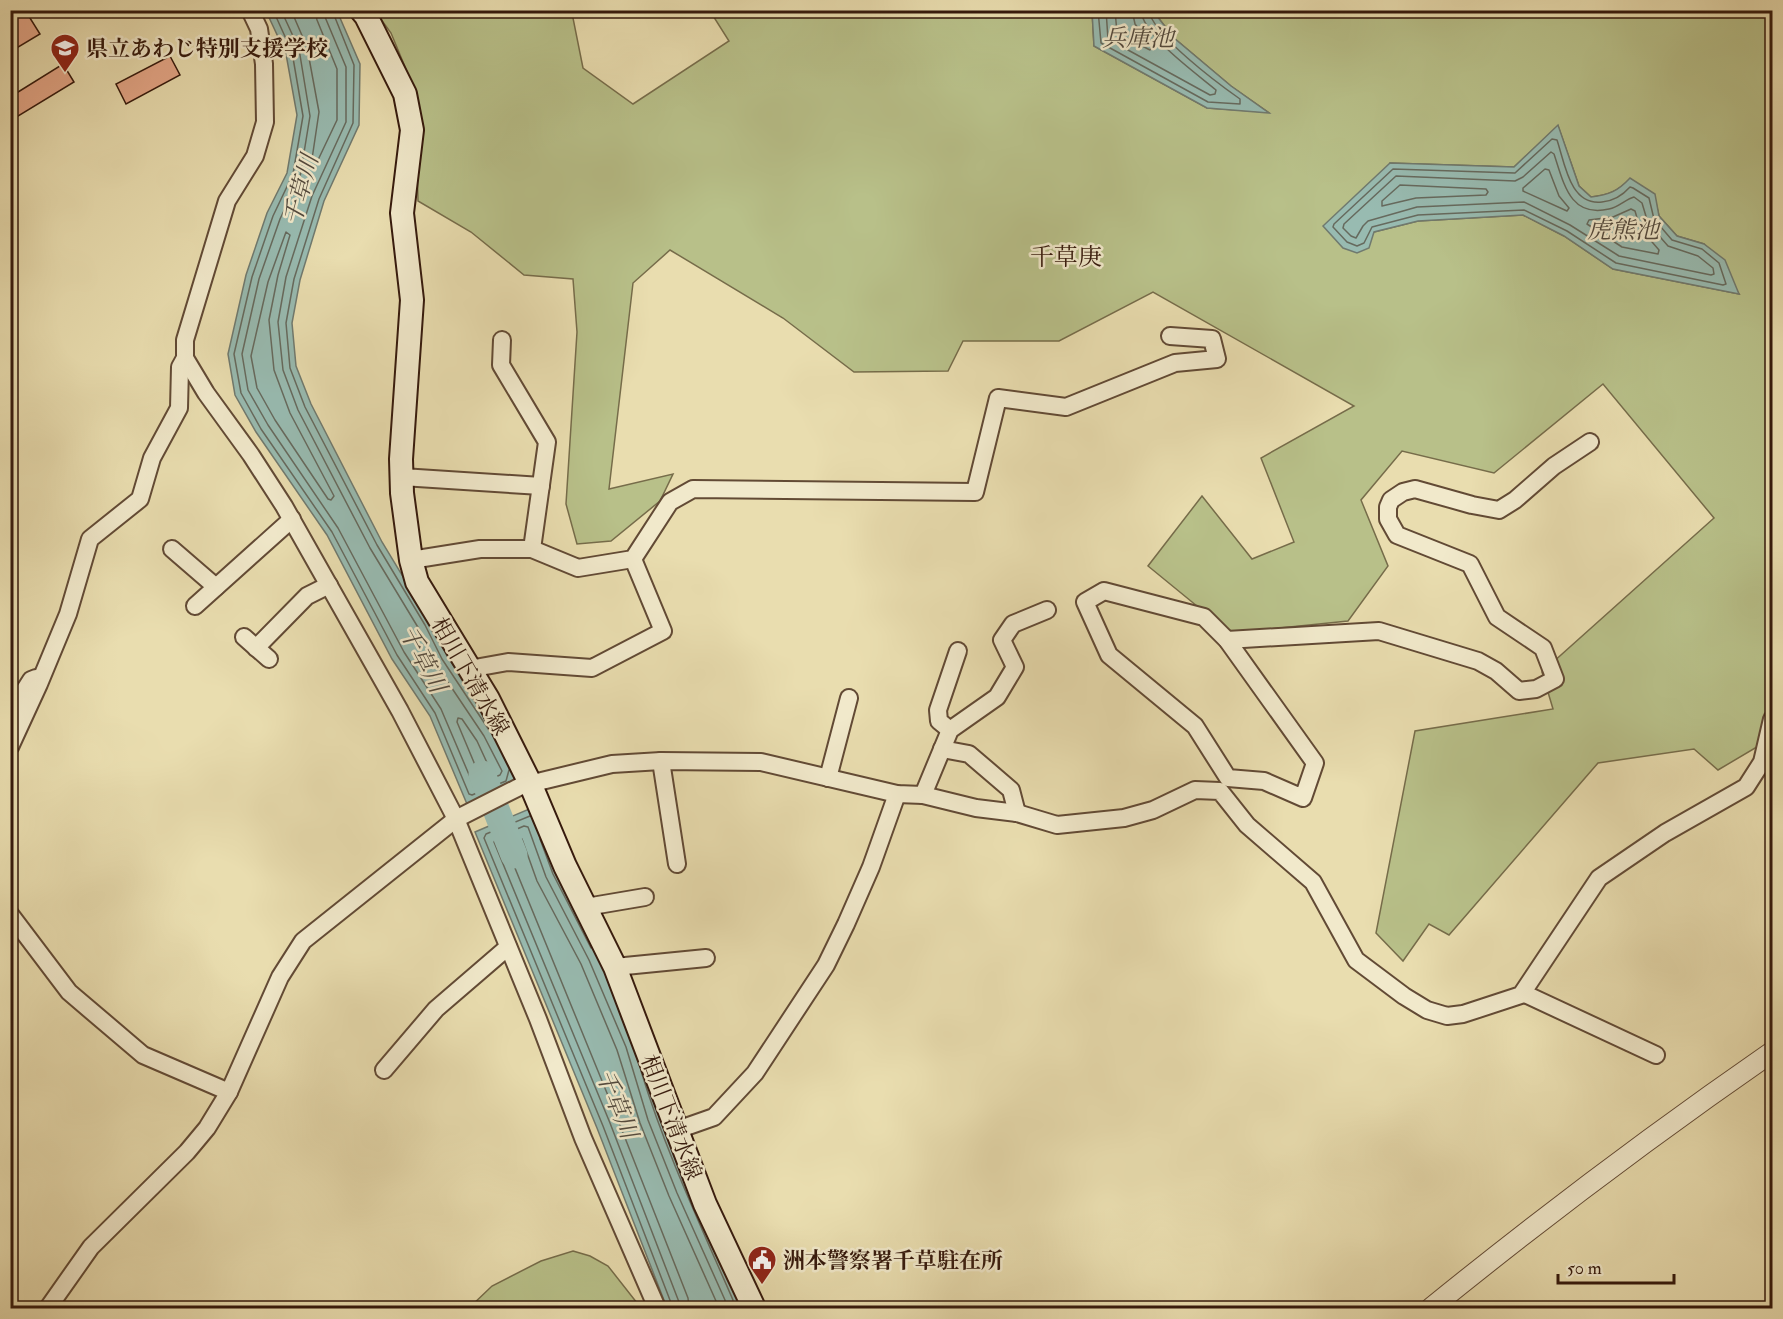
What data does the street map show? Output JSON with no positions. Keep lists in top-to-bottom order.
{
  "streets": {
    "main road": ["相川下清水線"]
  },
  "districts": ["千草庚"],
  "water": ["兵庫池", "千草川", "虎熊池"],
  "places": {
    "school or university": ["県立あわじ特別支援学校"],
    "public building": ["洲本警察署千草駐在所"]
  },
  "scale_bar": "50 m"
}
